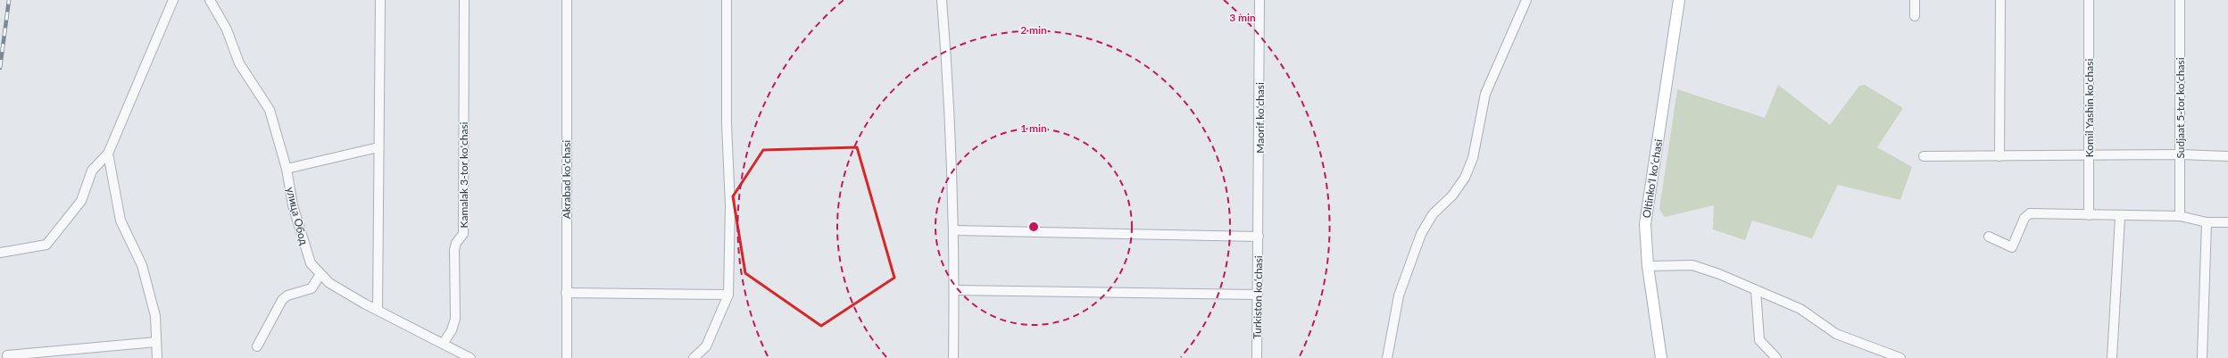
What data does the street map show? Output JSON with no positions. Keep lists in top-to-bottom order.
{
  "streets": {
    "main road": ["Oltinkoʻl koʻchasi"],
    "street": [
      "Komil Yashin koʻchasi",
      "Sudjaat 5-tor koʻchasi",
      "Maorif koʻchasi",
      "Kamalak 3-tor koʻchasi",
      "Akrabad koʻchasi",
      "улица Обод",
      "Turkiston koʻchasi"
    ]
  },
  "crossings": [
    ["Maorif koʻchasi", "Turkiston koʻchasi"],
    ["Kamalak 3-tor koʻchasi", "улица Обод"]
  ],
  "rings": ["3 min", "2 min", "1 min"]
}
